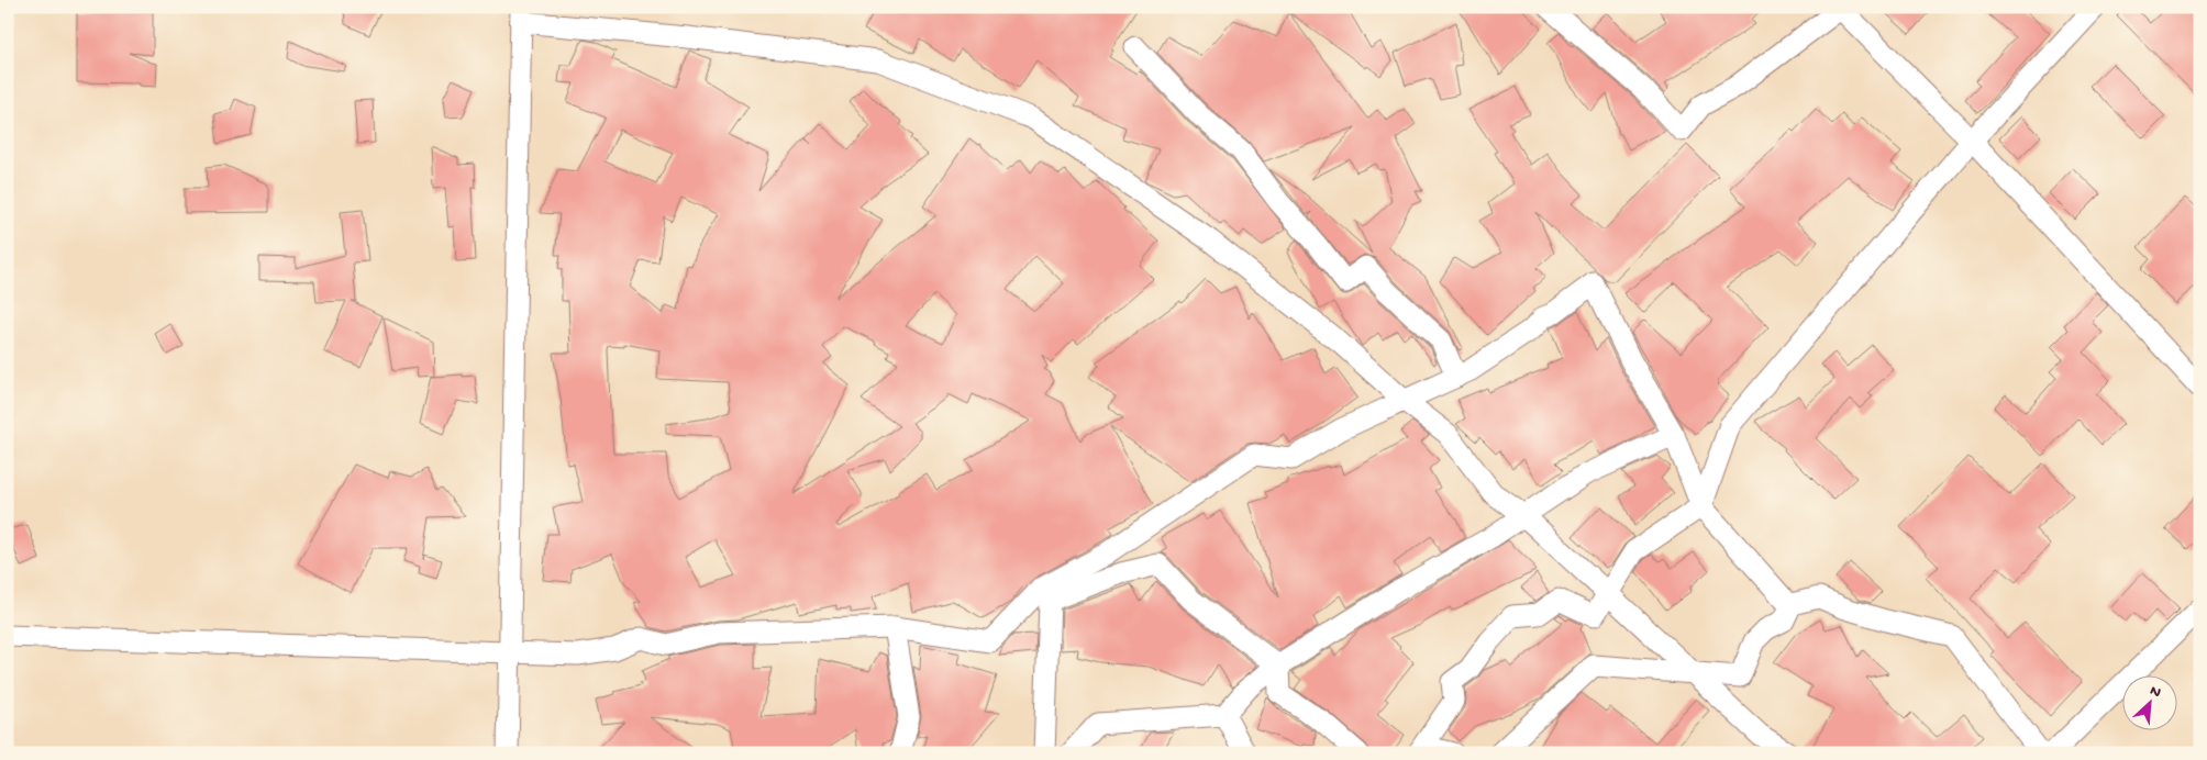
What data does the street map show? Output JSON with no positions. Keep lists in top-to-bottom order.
{
  "north": "top right"
}
